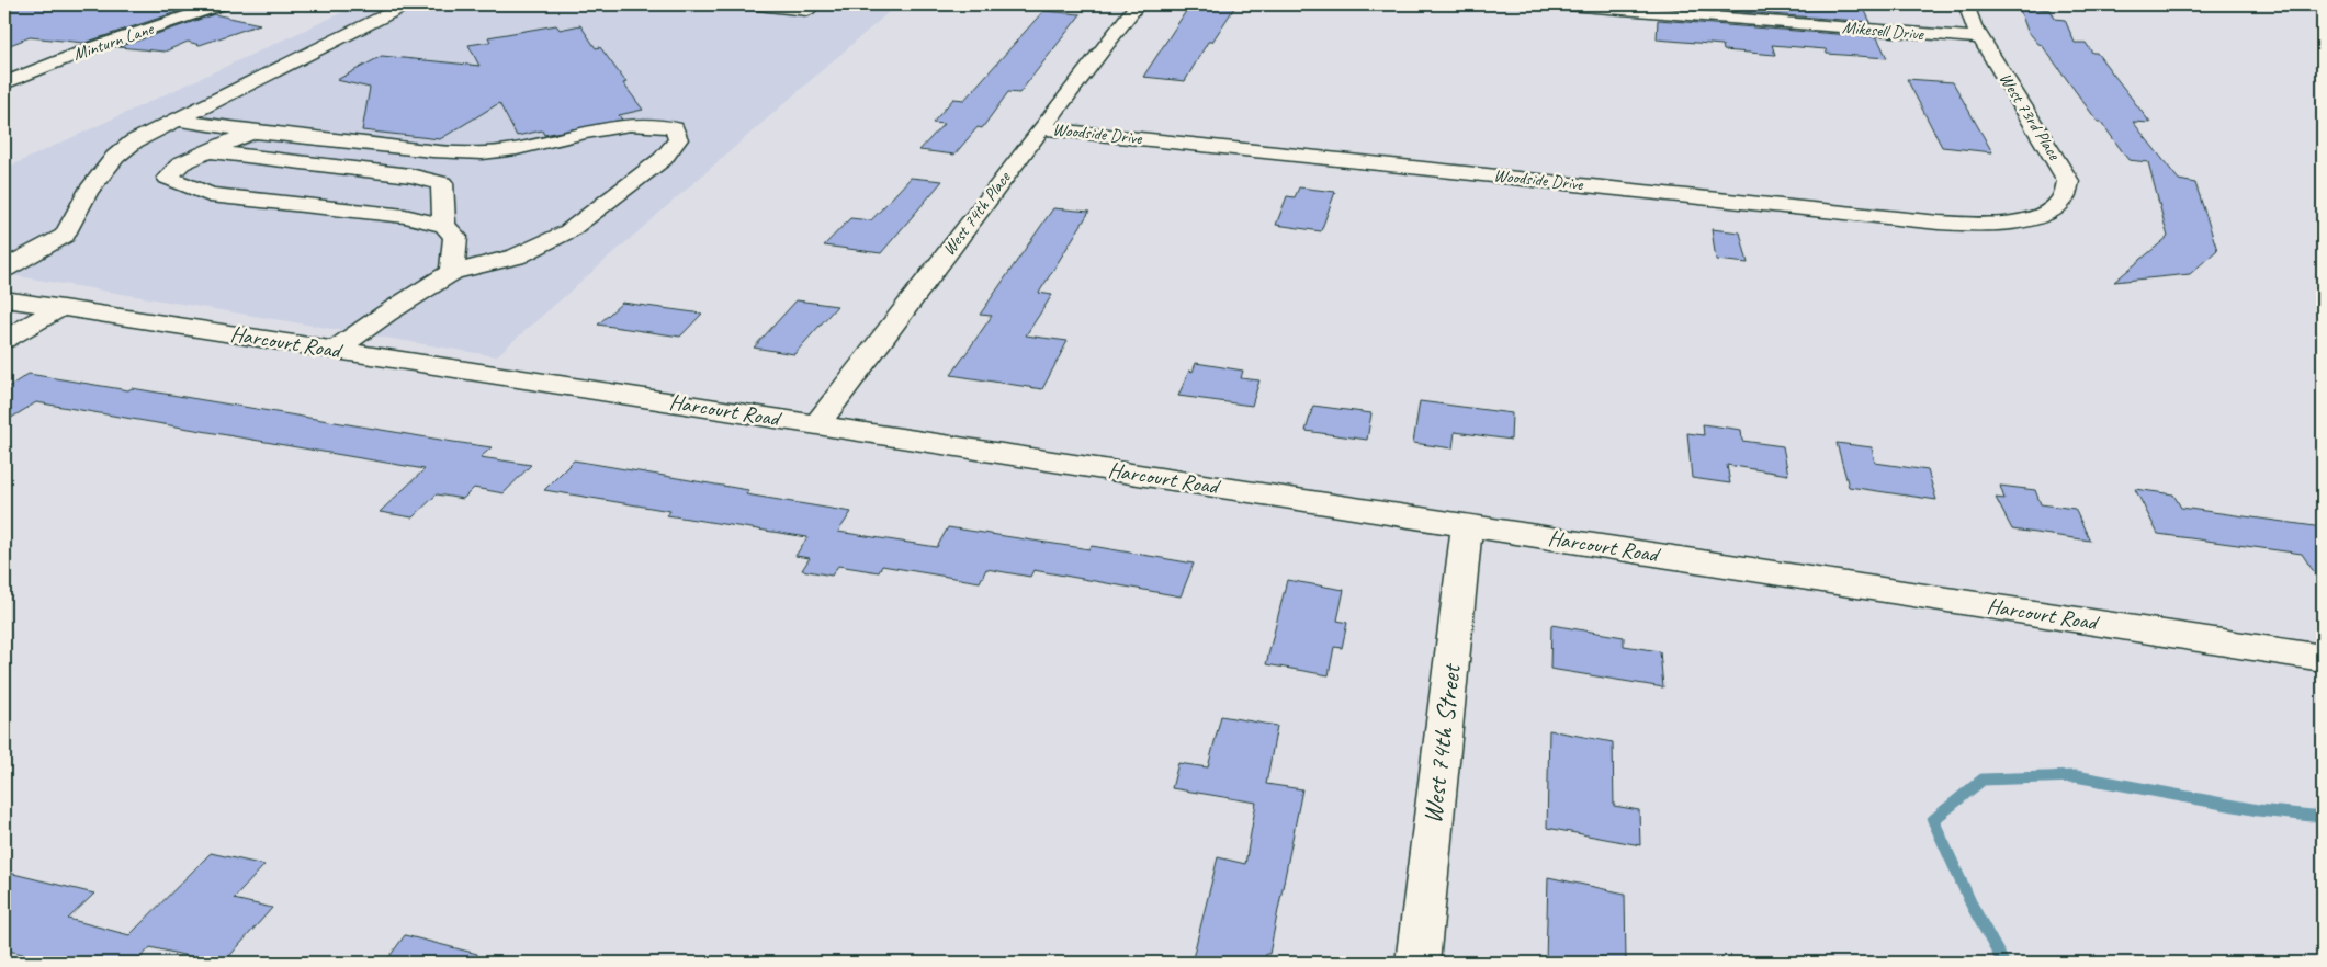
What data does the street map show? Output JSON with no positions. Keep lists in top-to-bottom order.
{
  "streets": {
    "street": [
      "Mikesell Drive",
      "Minturn Lane",
      "West 73rd Place",
      "Woodside Drive",
      "West 74th Place",
      "Harcourt Road",
      "West 74th Street"
    ]
  },
  "crossings": [
    ["Mikesell Drive", "West 73rd Place"],
    ["West 73rd Place", "Woodside Drive"],
    ["Woodside Drive", "West 74th Place"],
    ["West 74th Place", "Harcourt Road"],
    ["Harcourt Road", "West 74th Street"]
  ]
}
